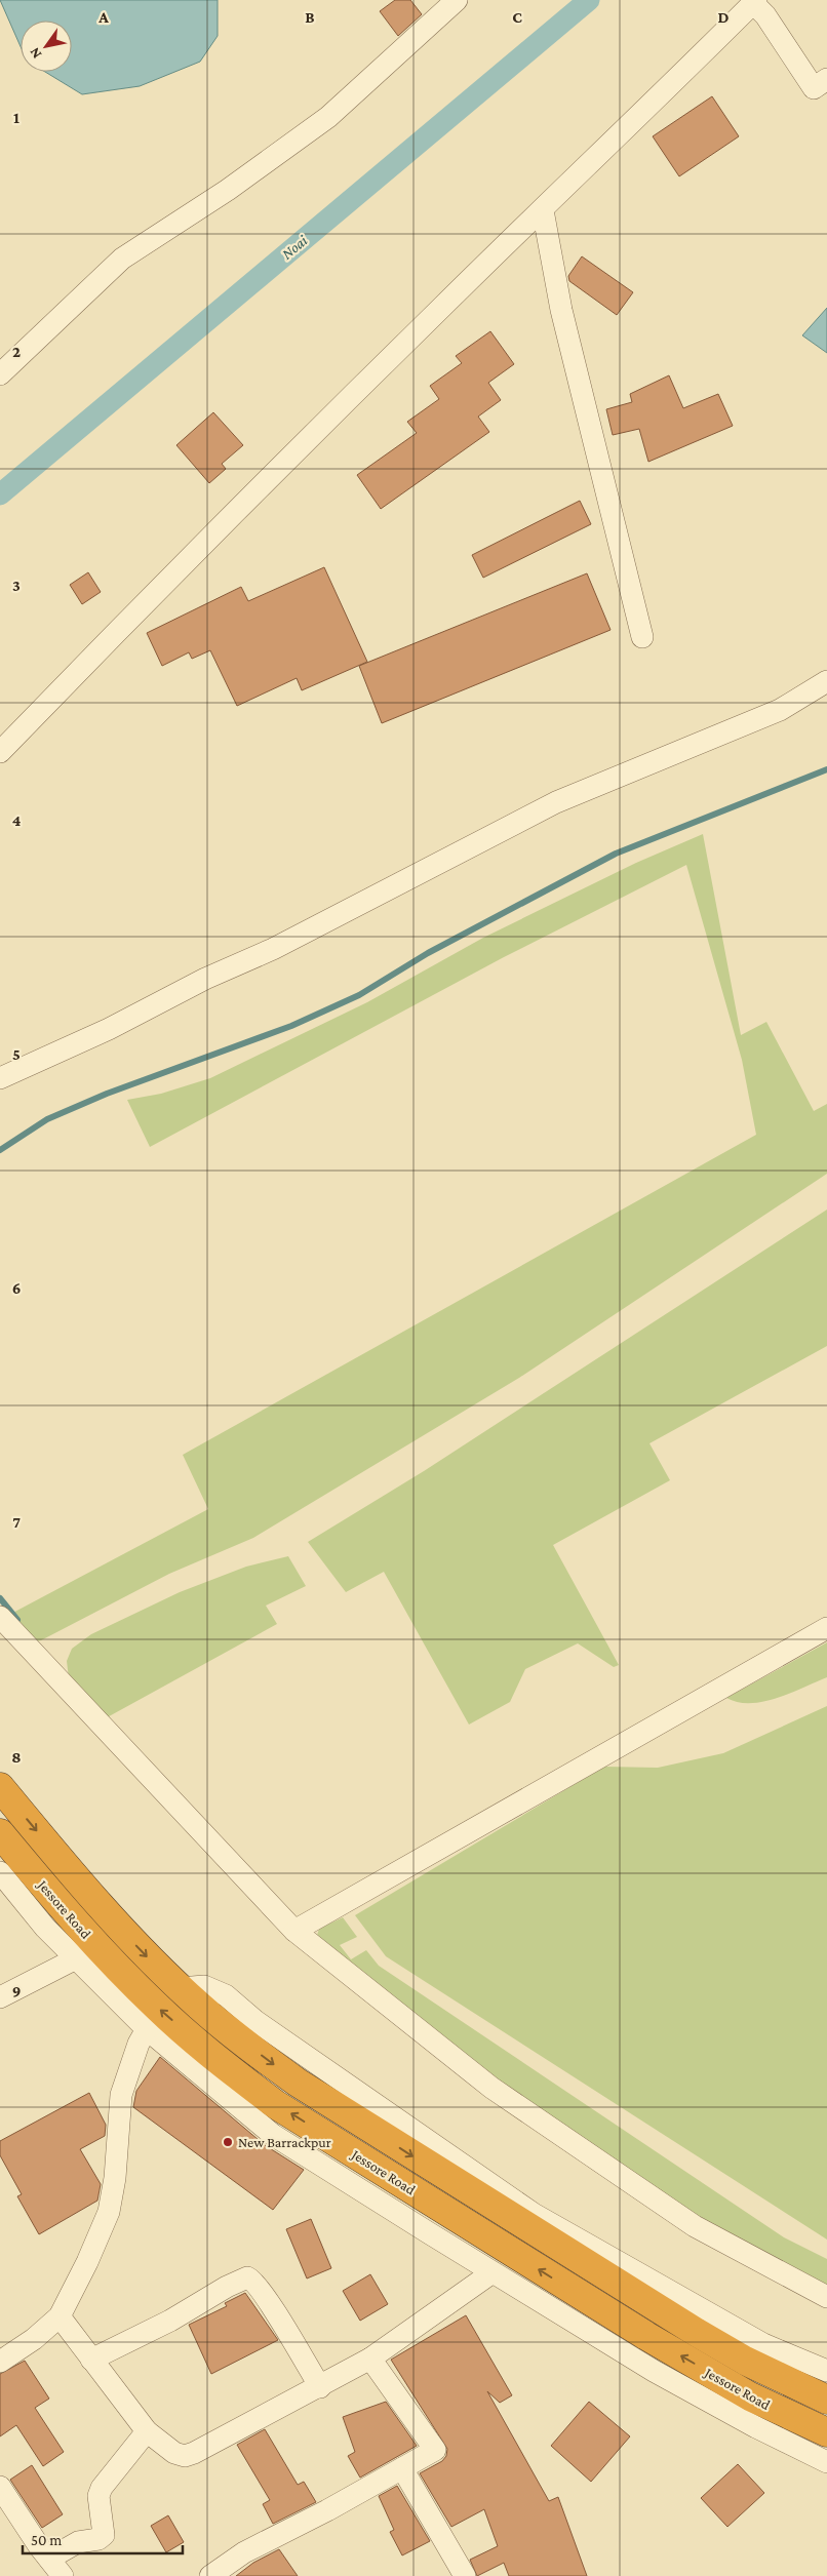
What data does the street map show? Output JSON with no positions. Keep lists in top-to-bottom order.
{
  "streets": {
    "highway": ["Jessore Road"]
  },
  "water": ["Noai"],
  "places": ["New Barrackpur"],
  "scale_bar": "50 m",
  "north": "bottom left",
  "grid": {
    "columns": [
      "A",
      "B",
      "C",
      "D"
    ],
    "rows": [
      "1",
      "2",
      "3",
      "4",
      "5",
      "6",
      "7",
      "8",
      "9"
    ]
  }
}
